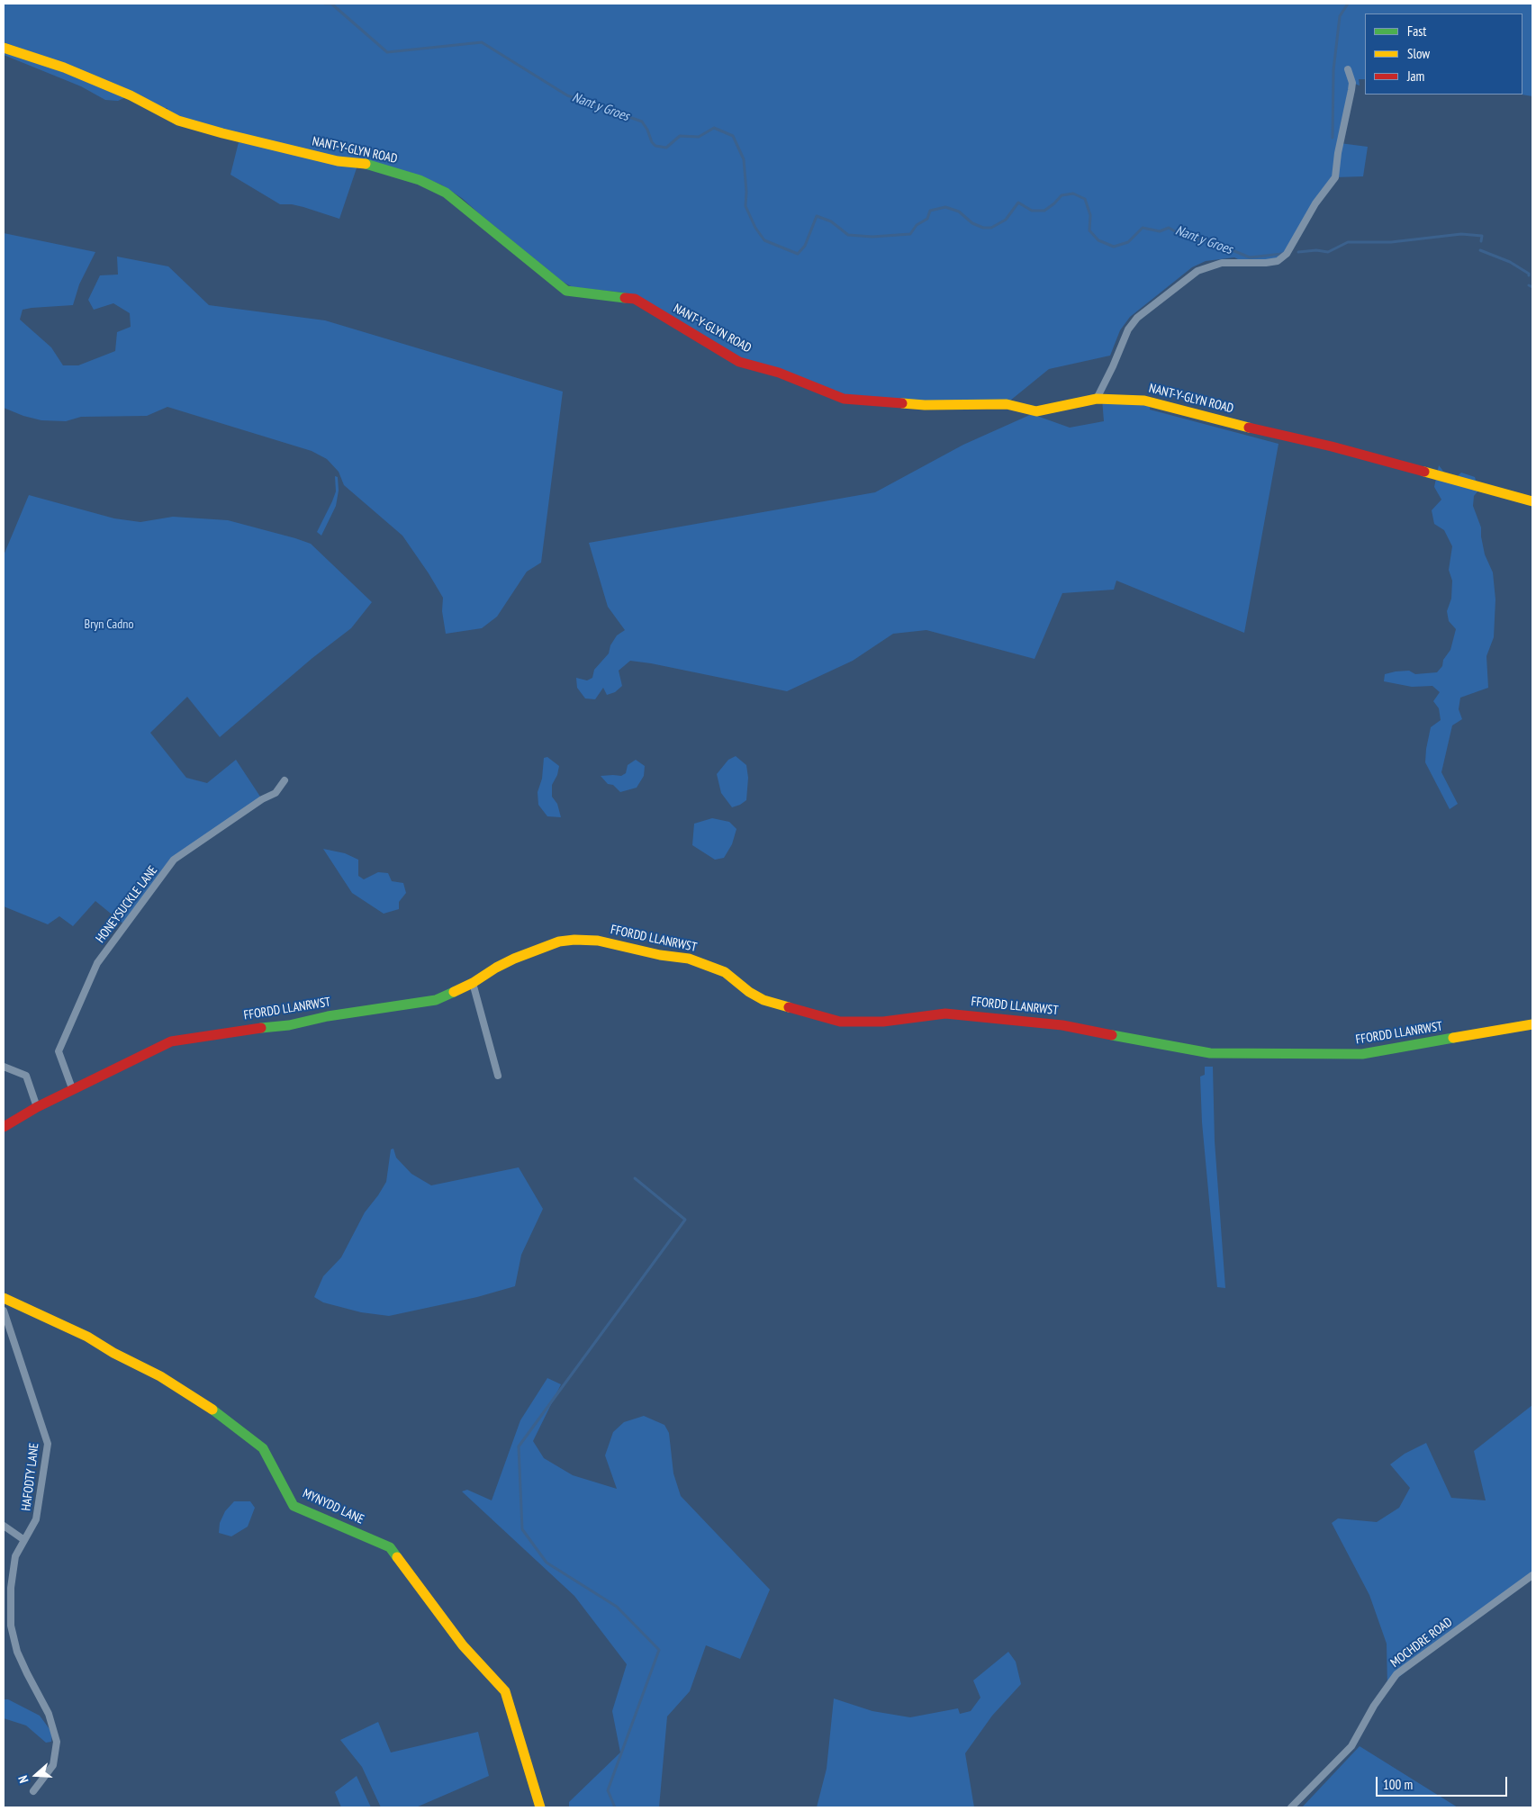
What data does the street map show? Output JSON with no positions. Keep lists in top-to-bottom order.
{
  "streets": {
    "street": [
      "NANT-Y-GLYN ROAD",
      "HONEYSUCKLE LANE",
      "FFORDD LLANRWST",
      "HAFODTY LANE",
      "MYNYDD LANE",
      "MOCHDRE ROAD"
    ]
  },
  "crossings": [
    ["HONEYSUCKLE LANE", "FFORDD LLANRWST"]
  ],
  "water": ["Nant y Groes"],
  "parks": ["Bryn Cadno"],
  "legend": ["Fast", "Slow", "Jam"],
  "scale_bar": "100 m",
  "north": "left"
}
